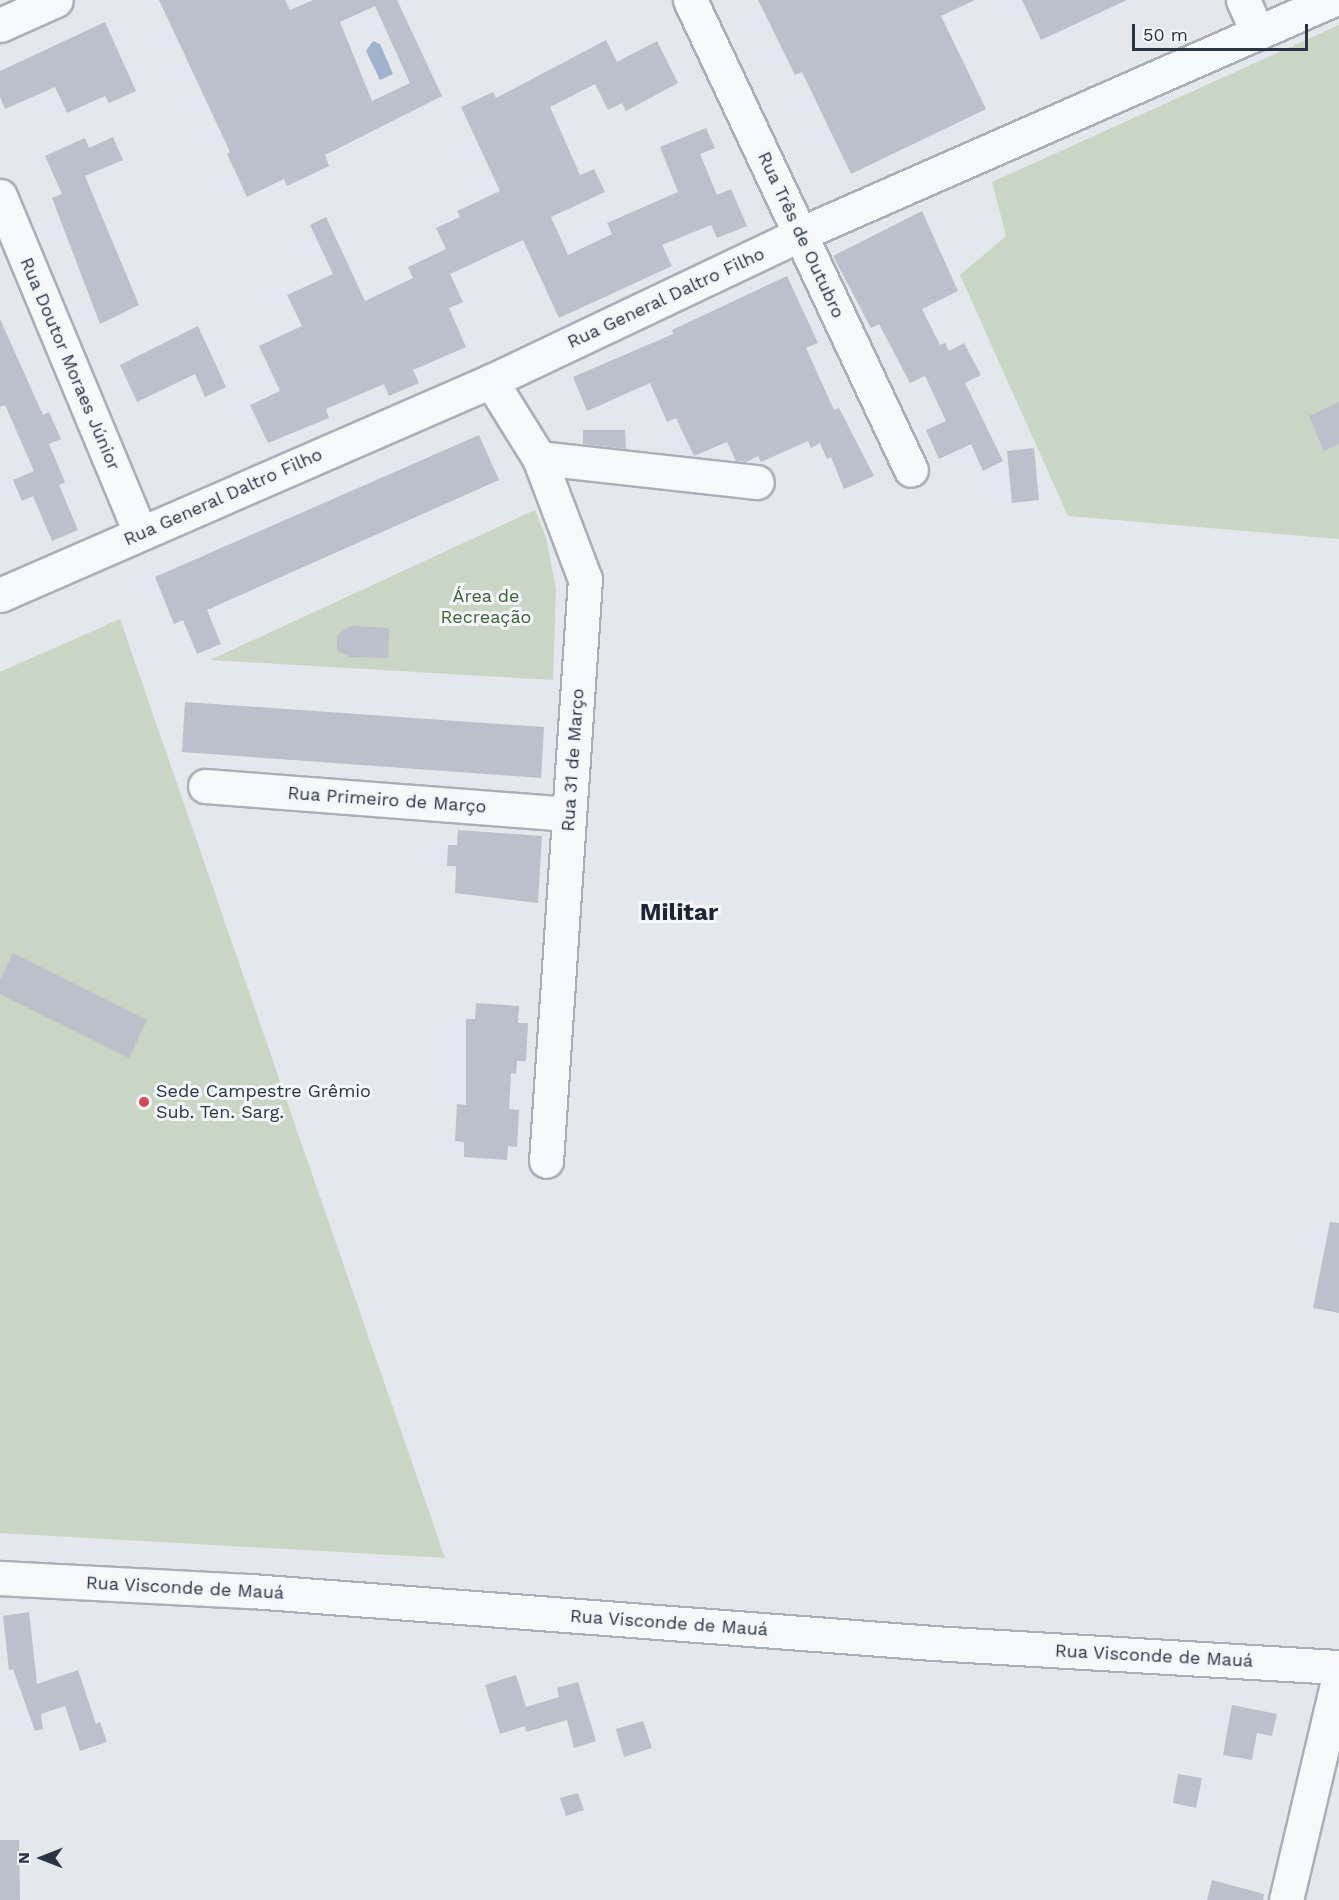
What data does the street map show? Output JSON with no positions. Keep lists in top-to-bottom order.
{
  "streets": {
    "street": [
      "Rua Três de Outubro",
      "Rua General Daltro Filho",
      "Rua Doutor Moraes Júnior",
      "Rua 31 de Março",
      "Rua Primeiro de Março",
      "Rua Visconde de Mauá"
    ]
  },
  "crossings": [
    ["Rua Três de Outubro", "Rua General Daltro Filho"],
    ["Rua General Daltro Filho", "Rua Doutor Moraes Júnior"],
    ["Rua General Daltro Filho", "Rua 31 de Março"],
    ["Rua 31 de Março", "Rua Primeiro de Março"]
  ],
  "districts": ["Militar"],
  "parks": ["Área de Recreação"],
  "places": ["Sede Campestre Grêmio Sub. Ten. Sarg."],
  "scale_bar": "50 m",
  "north": "left"
}
